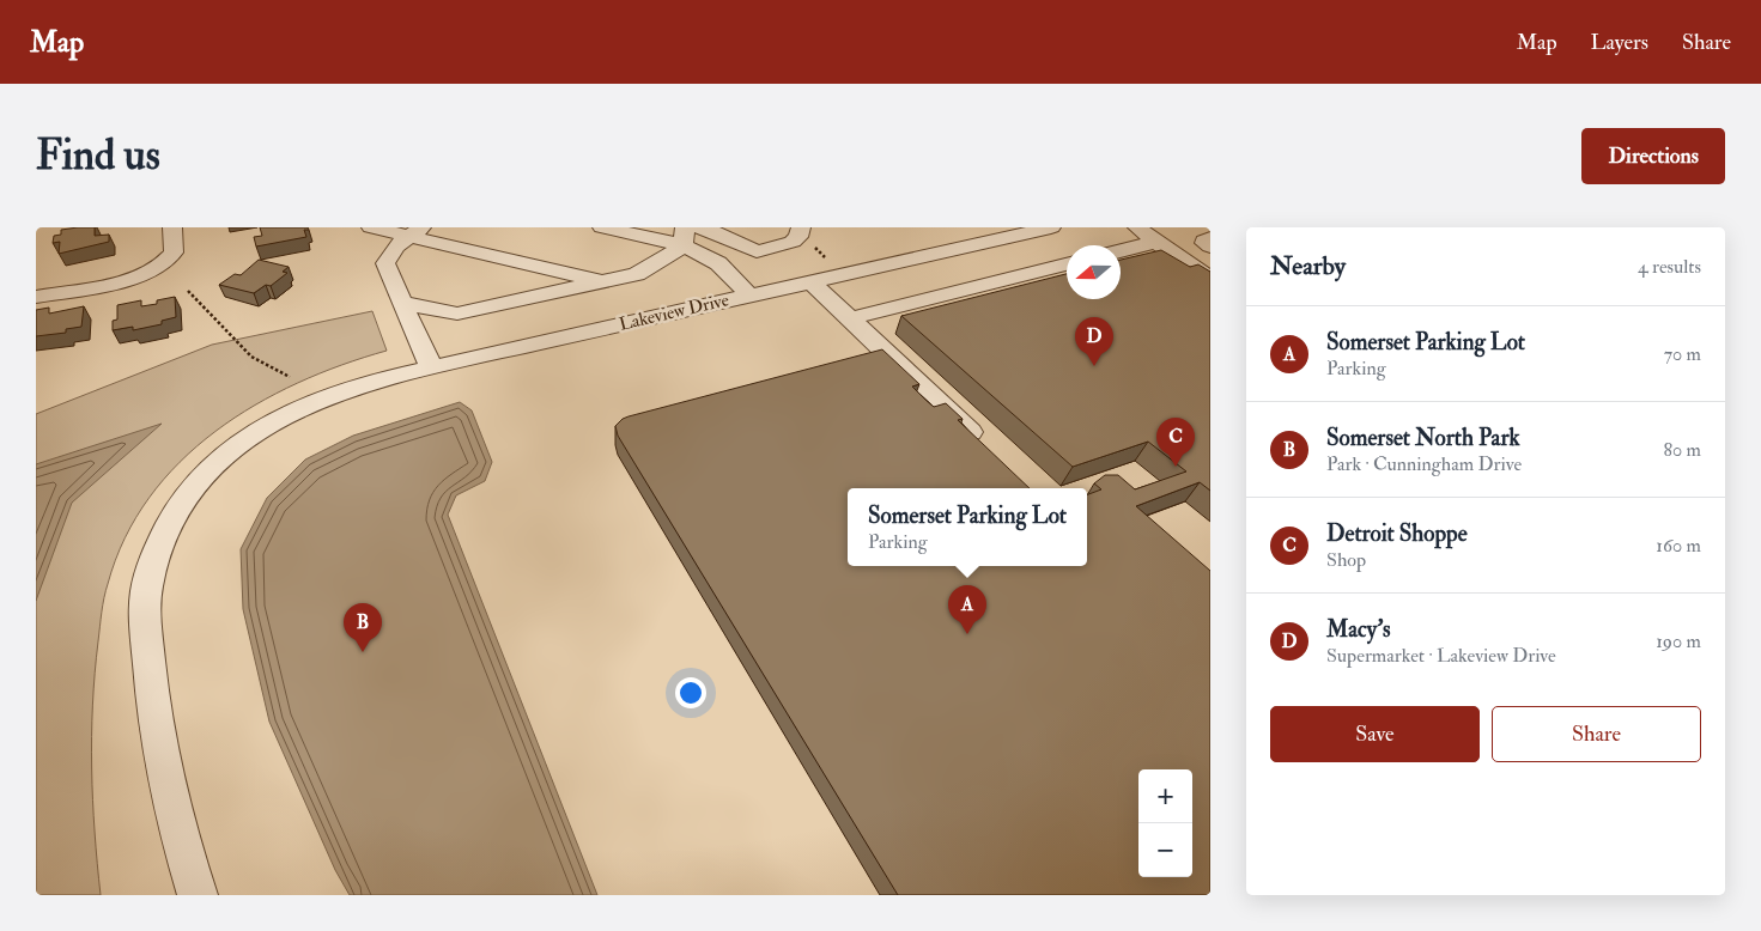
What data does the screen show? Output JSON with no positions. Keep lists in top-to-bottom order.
{
  "streets": {
    "street": ["Lakeview Drive"]
  },
  "north": "left",
  "page": {
    "header": "Map",
    "nav": ["Map", "Layers", "Share"],
    "buttons": [
      "Directions",
      ["Save", "Share"]
    ],
    "title": "Find us",
    "heading": ["Nearby", "4 results"],
    "list": [
      {
        "mark": "A",
        "name": "Somerset Parking Lot",
        "note": "Parking",
        "value": "70 m"
      },
      {
        "mark": "B",
        "name": "Somerset North Park",
        "note": "Park · Cunningham Drive",
        "value": "80 m"
      },
      {
        "mark": "C",
        "name": "Detroit Shoppe",
        "note": "Shop",
        "value": "160 m"
      },
      {
        "mark": "D",
        "name": "Macy's",
        "note": "Supermarket · Lakeview Drive",
        "value": "190 m"
      }
    ],
    "pins": [
      "D",
      "C",
      "A",
      "B"
    ],
    "popup": ["Somerset Parking Lot", "Parking"],
    "map_buttons": ["+", "−"]
  }
}
